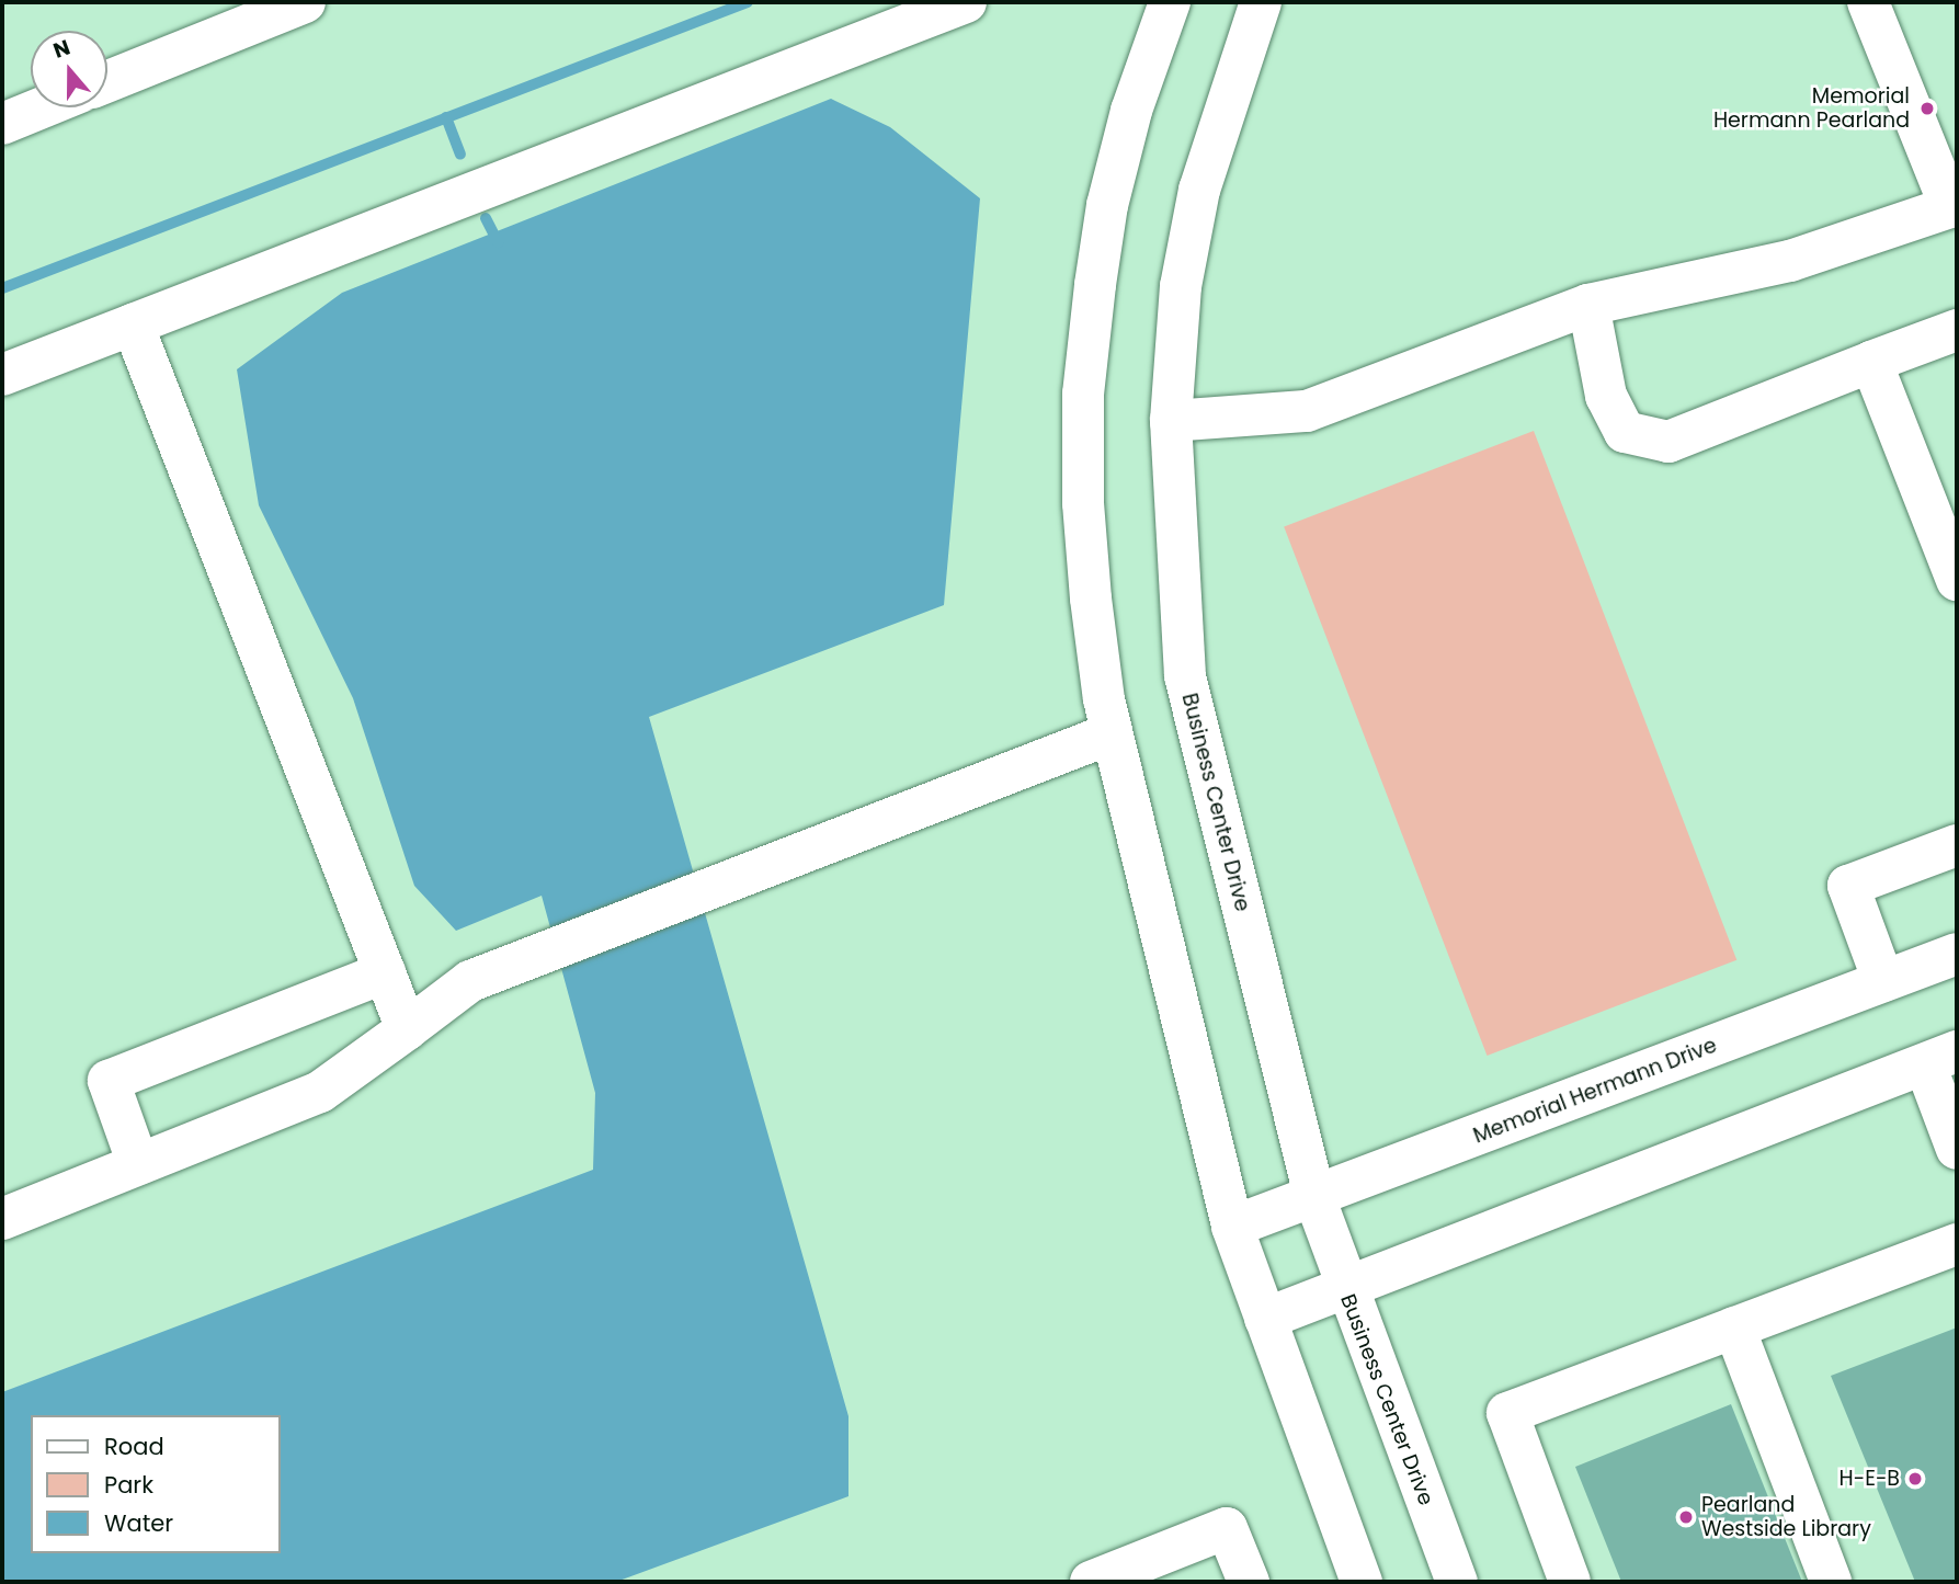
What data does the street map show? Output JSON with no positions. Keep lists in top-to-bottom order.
{
  "streets": {
    "street": ["Business Center Drive", "Memorial Hermann Drive"]
  },
  "crossings": [
    ["Business Center Drive", "Memorial Hermann Drive"]
  ],
  "places": ["Memorial Hermann Pearland", "H-E-B", "Pearland Westside Library"],
  "legend": ["Road", "Park", "Water"],
  "north": "top"
}
